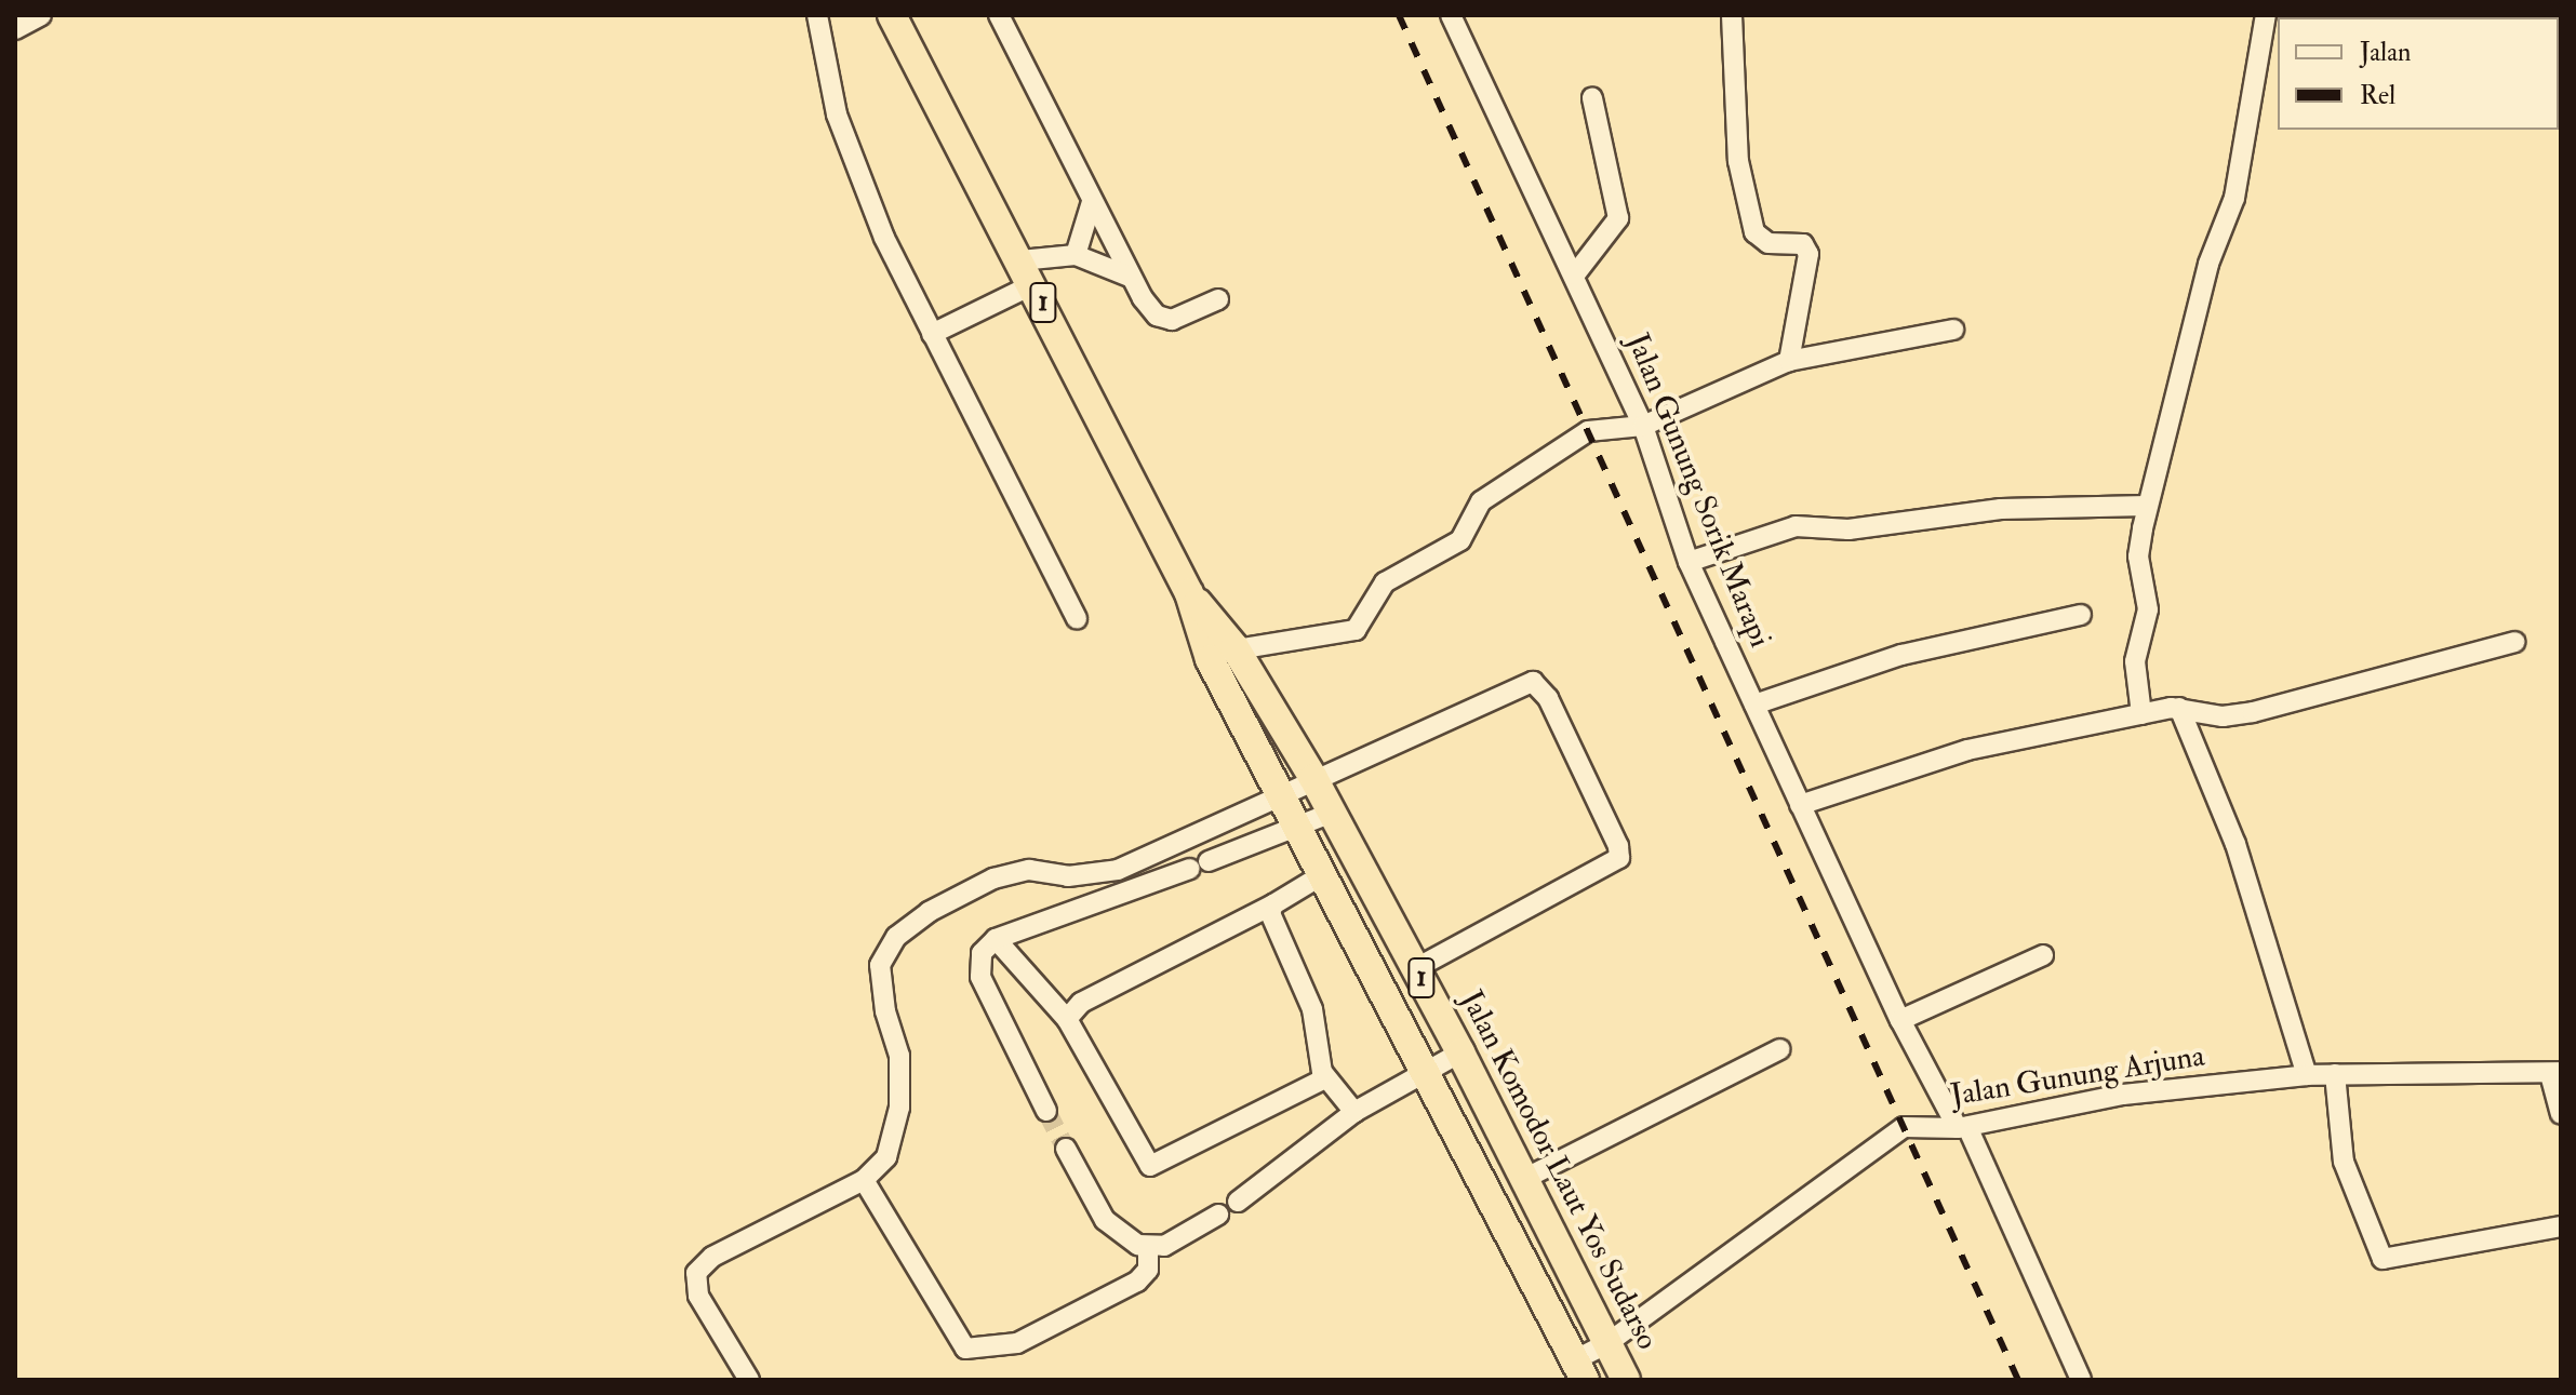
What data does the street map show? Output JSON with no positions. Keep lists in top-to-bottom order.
{
  "streets": {
    "highway": ["1", "Jalan Komodor Laut Yos Sudarso"],
    "street": ["Jalan Gunung Sorik Marapi", "Jalan Gunung Arjuna"]
  },
  "crossings": [
    ["Jalan Gunung Sorik Marapi", "Jalan Gunung Arjuna"],
    ["Jalan Gunung Arjuna", "Jalan Komodor Laut Yos Sudarso"]
  ],
  "legend": ["Jalan", "Rel"]
}
